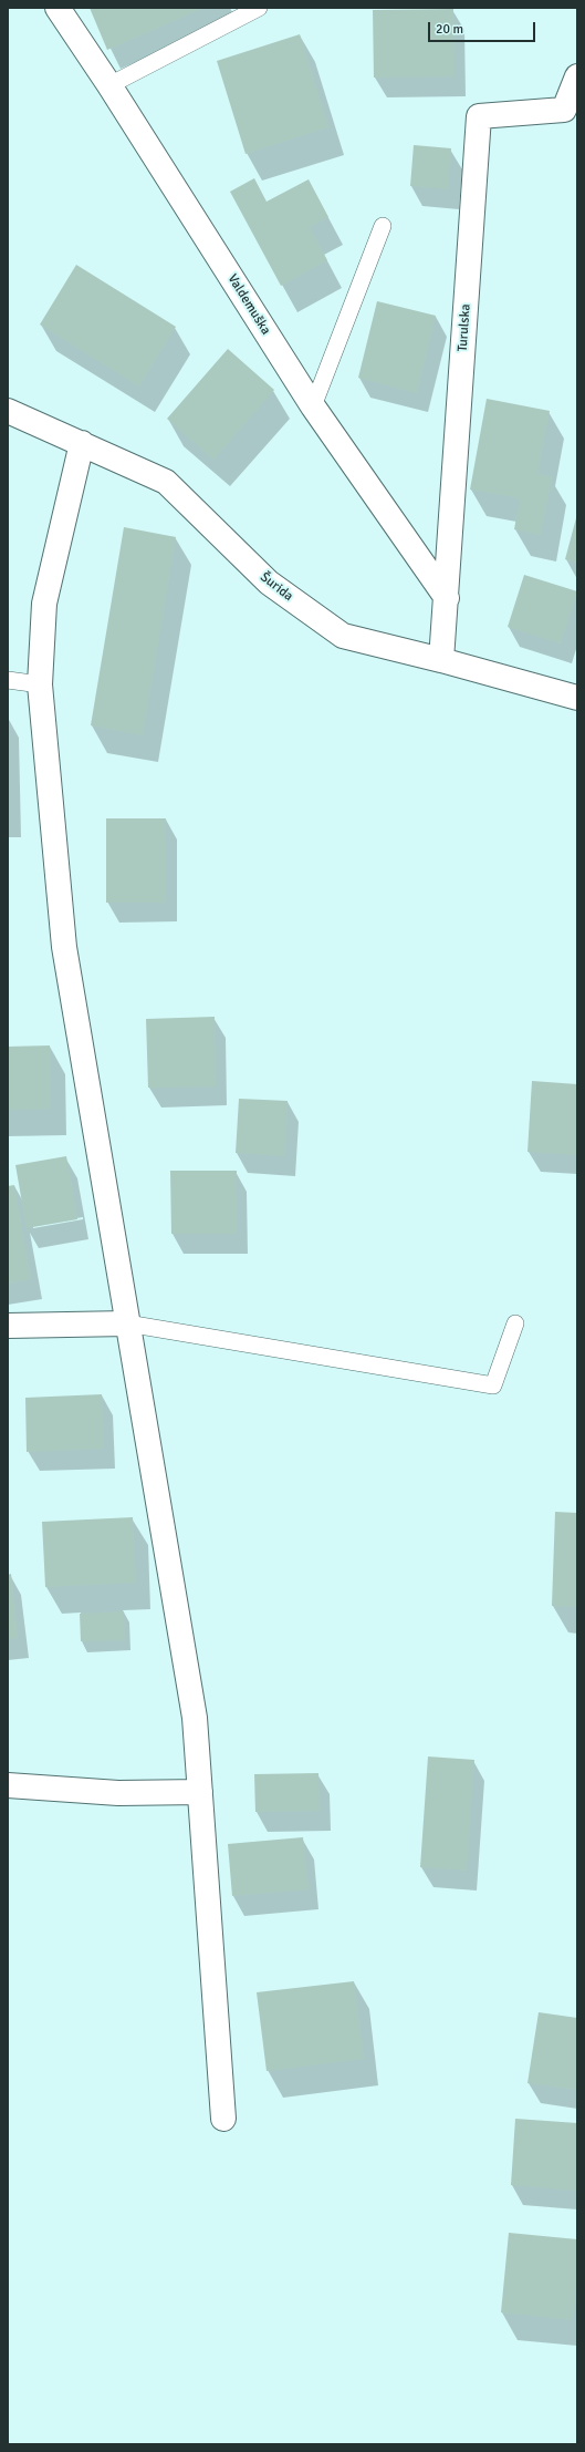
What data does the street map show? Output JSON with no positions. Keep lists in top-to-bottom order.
{
  "streets": {
    "street": ["Valdemuška", "Turulska", "Šurida"]
  },
  "crossings": [
    ["Valdemuška", "Turulska"],
    ["Turulska", "Šurida"]
  ],
  "scale_bar": "20 m"
}
